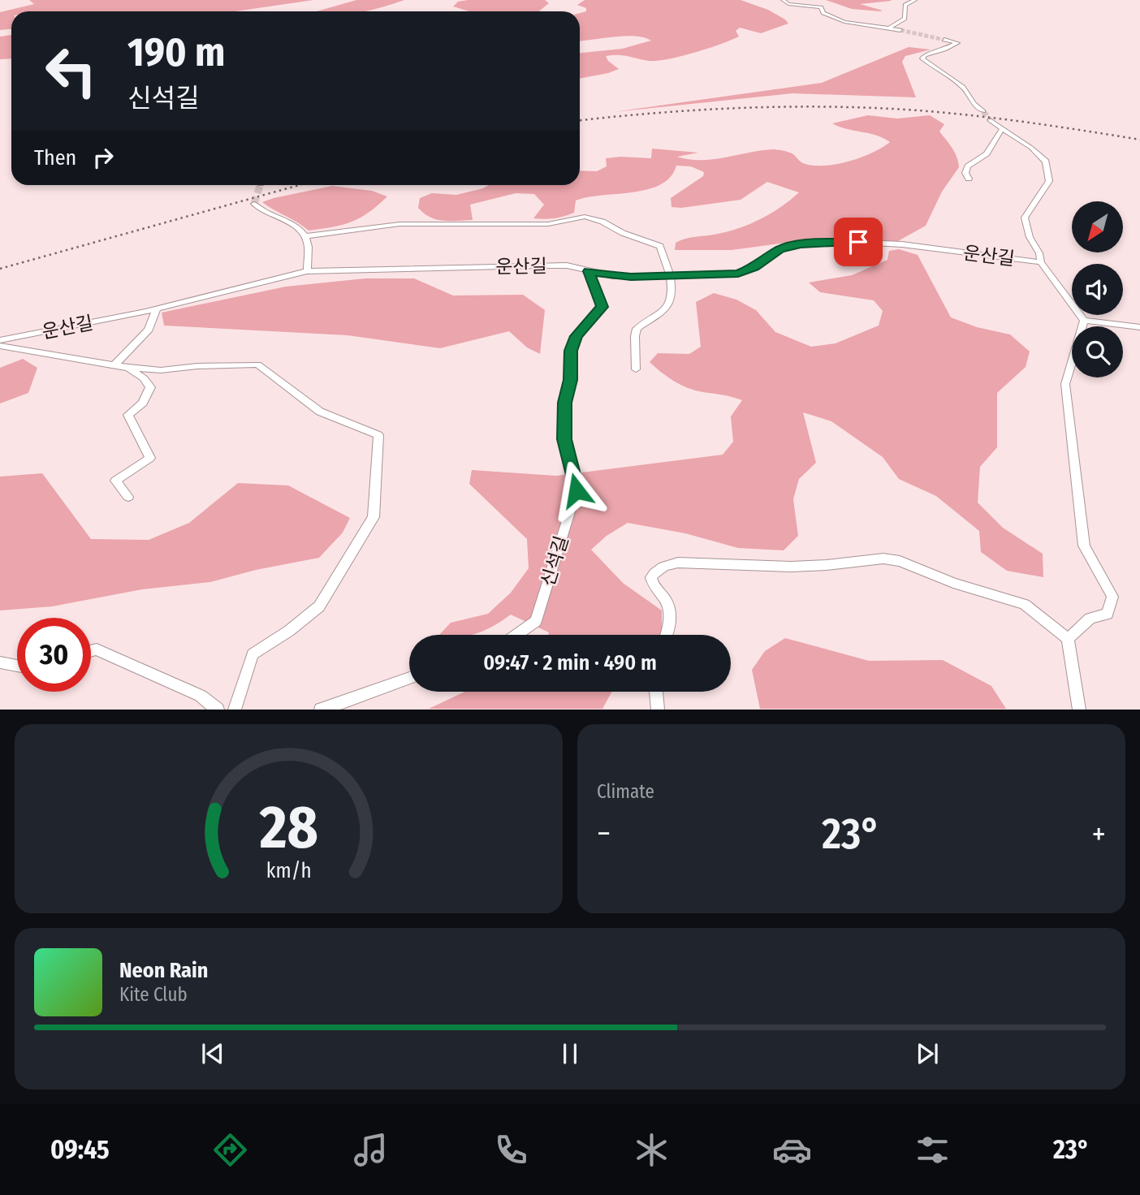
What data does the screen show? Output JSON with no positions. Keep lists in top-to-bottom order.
{
  "streets": {
    "street": ["운산길", "신석길"]
  },
  "crossings": [
    ["운산길", "신석길"]
  ],
  "north": "bottom left",
  "page": {
    "turn": ["190 m", "신석길"],
    "then": "Then",
    "limit": "30",
    "trip": "09:47 · 2 min · 490 m",
    "tile": "Climate",
    "heat": ["−", "23°", "+"],
    "song": ["Neon Rain", "Kite Club"],
    "tabs": ["09:45", "23°"],
    "gauge": ["28", "km/h"]
  }
}
